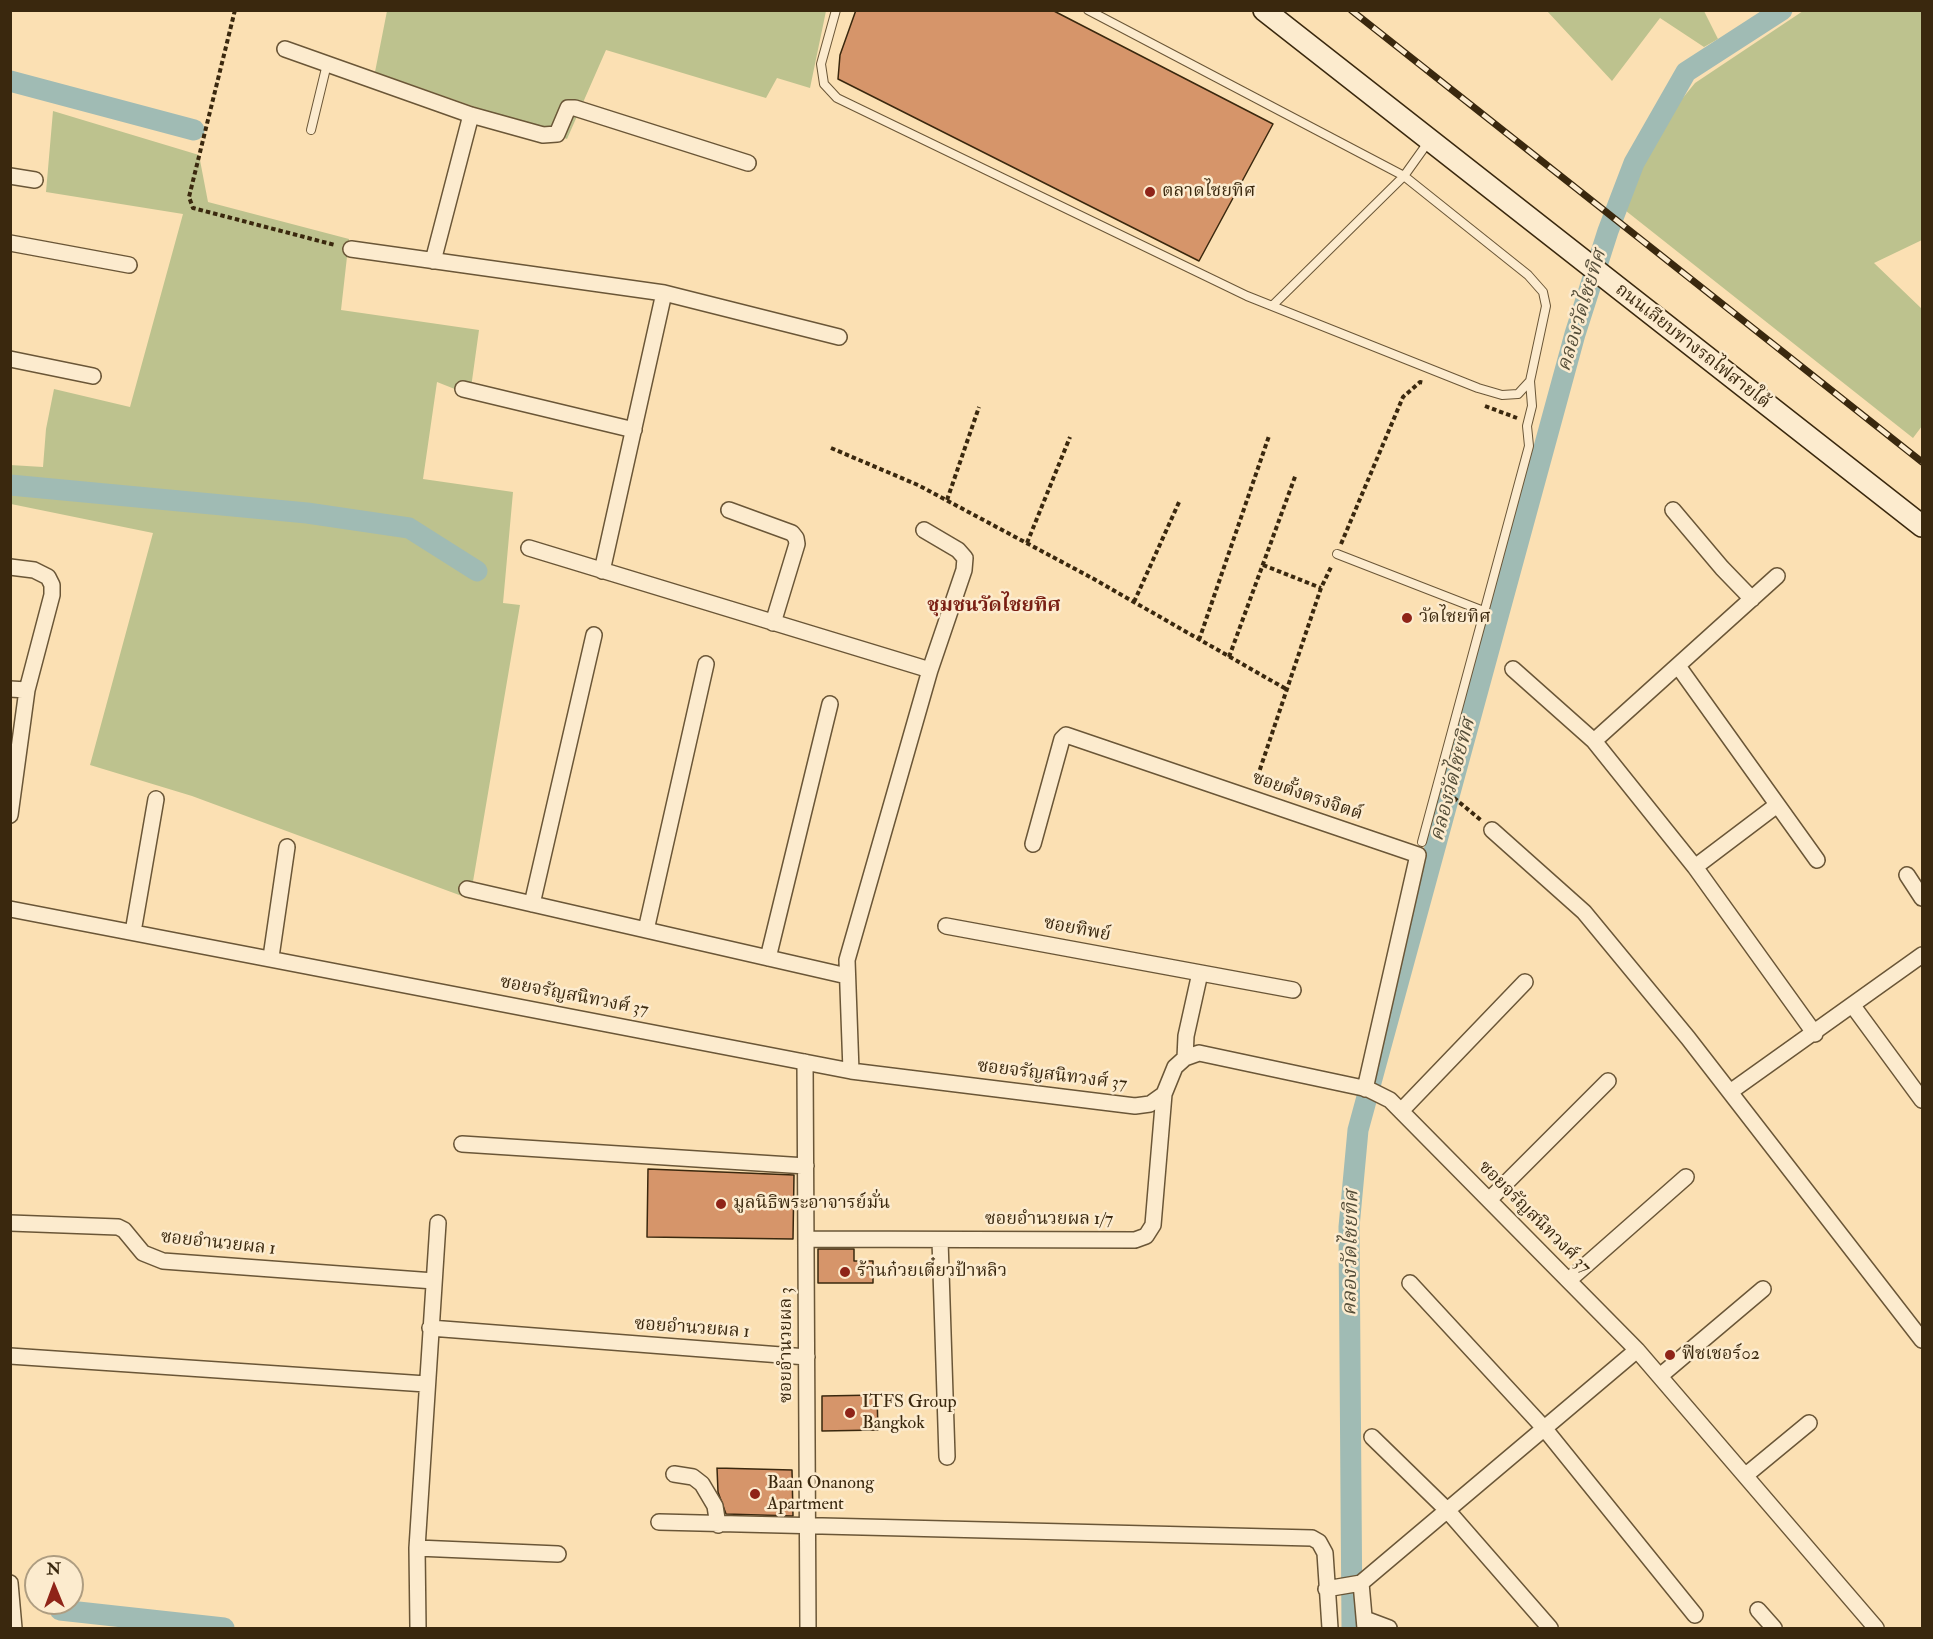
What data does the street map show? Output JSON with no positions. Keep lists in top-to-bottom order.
{
  "streets": {
    "main road": ["ถนนเลียบทางรถไฟสายใต้"],
    "street": [
      "ซอยตั้งตรงจิตต์",
      "ซอยทิพย์",
      "ซอยจรัญสนิทวงศ์ 37",
      "ซอยอำนวยผล 1/7",
      "ซอยอำนวยผล 1",
      "ซอยอำนวยผล 3"
    ]
  },
  "crossings": [
    ["ซอยตั้งตรงจิตต์", "ซอยจรัญสนิทวงศ์ 37"],
    ["ซอยจรัญสนิทวงศ์ 37", "ซอยอำนวยผล 1/7"],
    ["ซอยจรัญสนิทวงศ์ 37", "ซอยอำนวยผล 3"],
    ["ซอยอำนวยผล 1/7", "ซอยอำนวยผล 3"],
    ["ซอยอำนวยผล 1", "ซอยอำนวยผล 3"]
  ],
  "districts": ["ชุมชนวัดไชยทิศ"],
  "water": ["คลองวัดไชยทิศ"],
  "places": [
    "ตลาดไชยทิศ",
    "วัดไชยทิศ",
    "มูลนิธิพระอาจารย์มั่น",
    "ร้านก๋วยเตี๋ยวป้าหลิว",
    "ฟิชเชอร์02",
    "ITFS Group Bangkok",
    "Baan Onanong Apartment"
  ],
  "north": "top"
}
